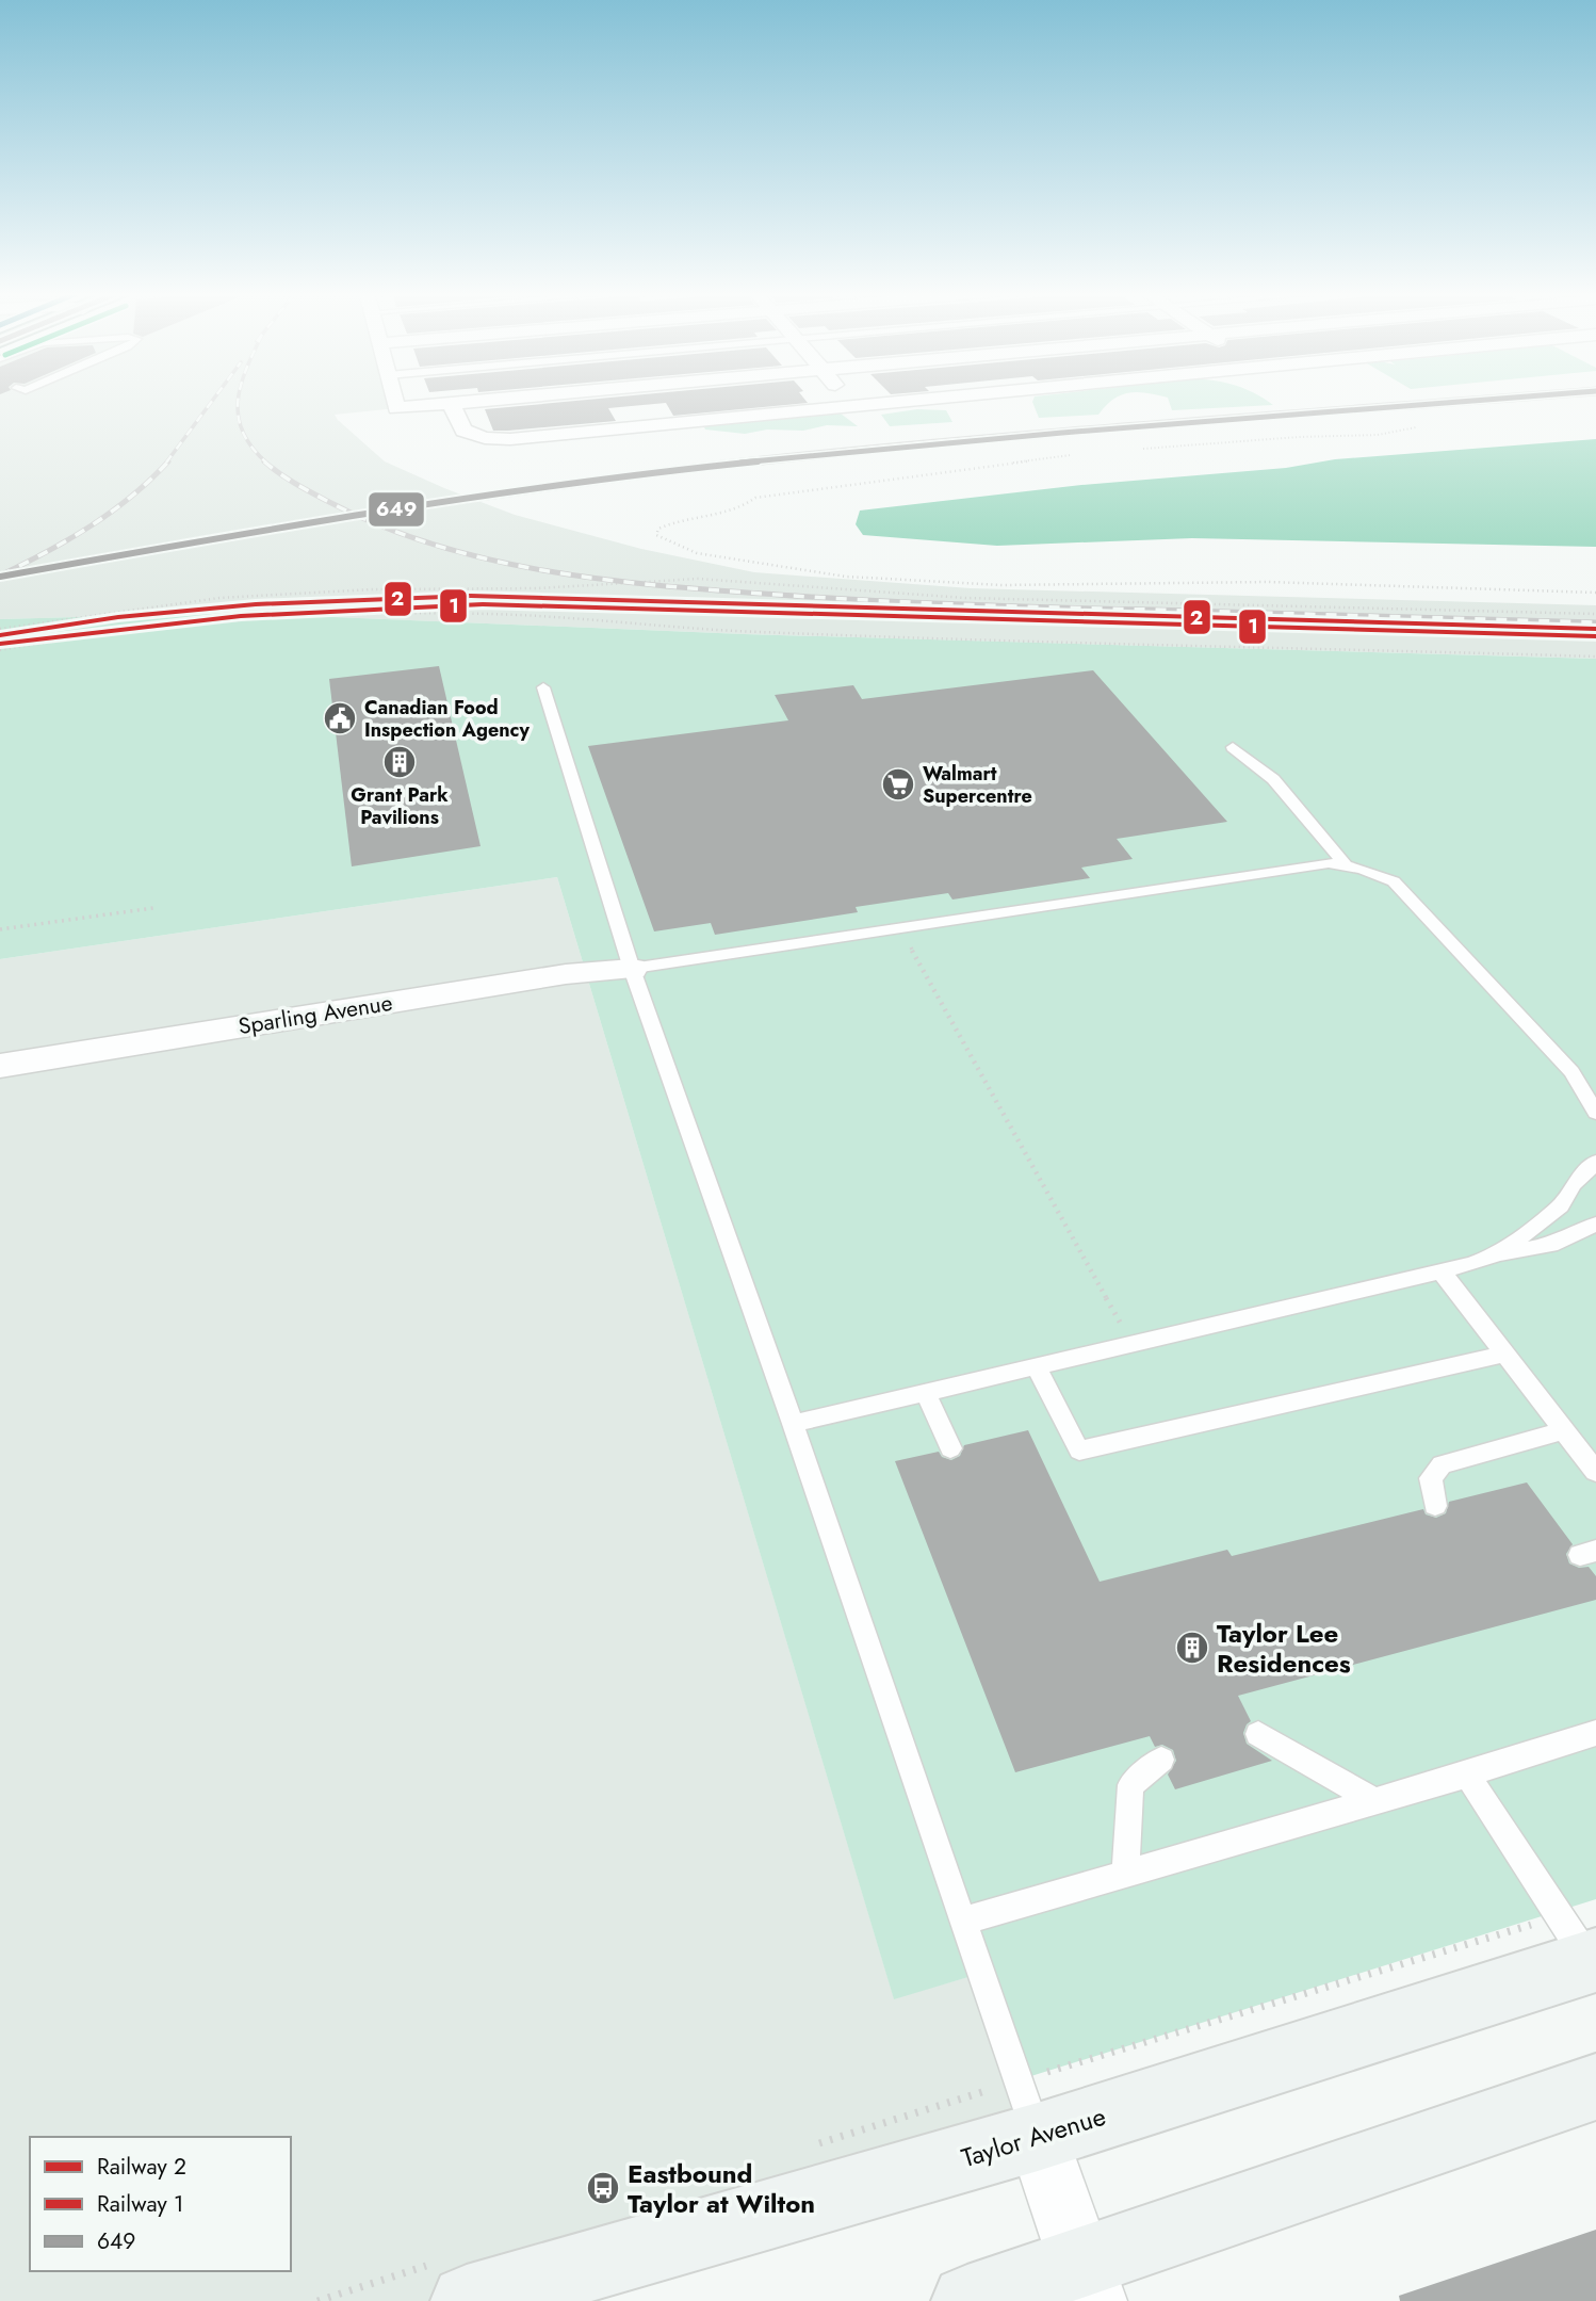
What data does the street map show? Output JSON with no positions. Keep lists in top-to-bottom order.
{
  "streets": {
    "main road": ["Taylor Avenue"],
    "street": ["Sparling Avenue"]
  },
  "places": {
    "public building": ["Canadian Food Inspection Agency"],
    "building": ["Grant Park Pavilions", "Taylor Lee Residences"],
    "supermarket": ["Walmart Supercentre"],
    "bus stop": ["Eastbound Taylor at Wilton"]
  },
  "lines": ["transit line 649", "rail line 2", "rail line 1"],
  "legend": ["Railway 2", "Railway 1", "649"]
}
